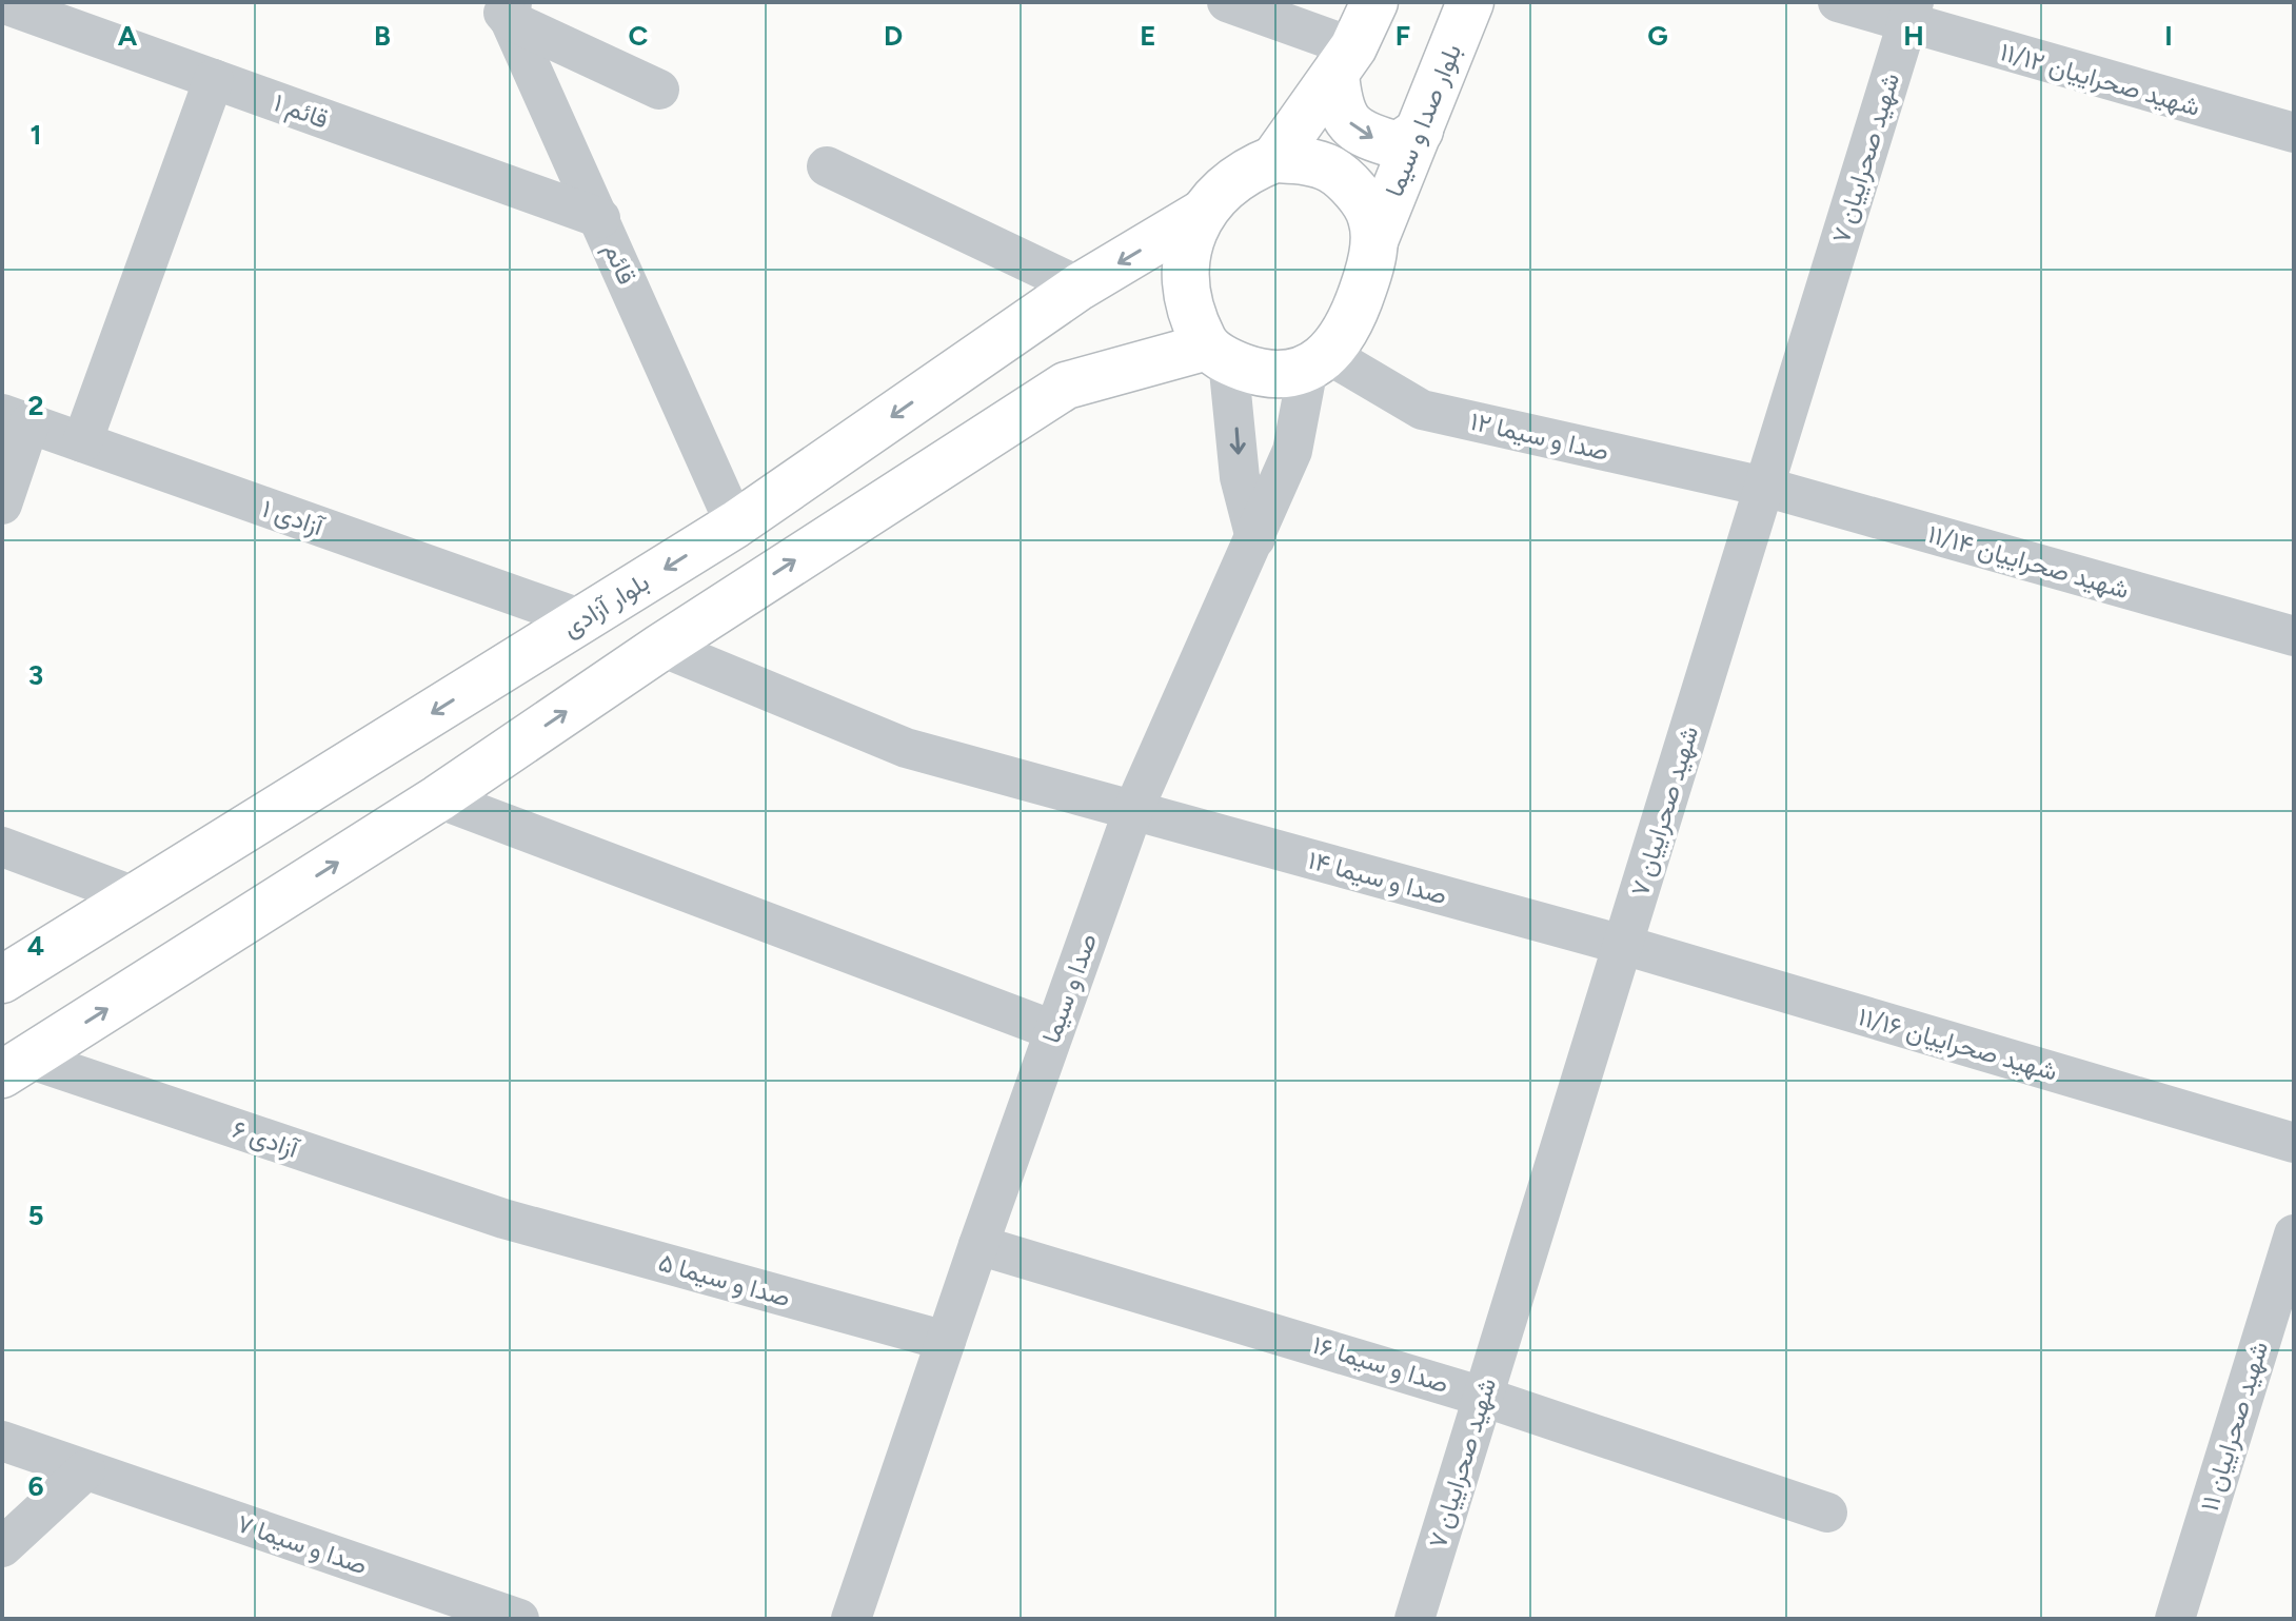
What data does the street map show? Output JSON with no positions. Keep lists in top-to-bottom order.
{
  "streets": {
    "main road": ["بلوار صدا و سیما", "بلوار آزادی"],
    "street": [
      "شهید صحراییان ۱۱/۱۲",
      "قائم ۱",
      "شهید صحراییان ۷",
      "قائم",
      "صدا و سیما ۱۲",
      "آزادی ۱",
      "شهید صحراییان ۱۱/۱۴",
      "صدا و سیما ۱۴",
      "صدا و سیما",
      "شهید صحراییان ۱۱/۱۶",
      "آزادی ۶",
      "صدا و سیما ۵",
      "صدا و سیما ۱۶",
      "شهید صحراییان ۱۱",
      "صدا و سیما ۷"
    ]
  },
  "crossings": [
    ["شهید صحراییان ۱۱/۱۲", "شهید صحراییان ۷"],
    ["قائم ۱", "قائم"],
    ["بلوار صدا و سیما", "صدا و سیما ۱۲"],
    ["بلوار صدا و سیما", "بلوار آزادی"],
    ["بلوار صدا و سیما", "صدا و سیما"],
    ["شهید صحراییان ۷", "صدا و سیما ۱۲"],
    ["شهید صحراییان ۷", "شهید صحراییان ۱۱/۱۴"],
    ["شهید صحراییان ۷", "صدا و سیما ۱۴"],
    ["شهید صحراییان ۷", "شهید صحراییان ۱۱/۱۶"],
    ["شهید صحراییان ۷", "صدا و سیما ۱۶"],
    ["قائم", "بلوار آزادی"],
    ["صدا و سیما ۱۲", "شهید صحراییان ۱۱/۱۴"],
    ["صدا و سیما ۱۲", "بلوار آزادی"],
    ["صدا و سیما ۱۲", "صدا و سیما"],
    ["آزادی ۱", "بلوار آزادی"],
    ["بلوار آزادی", "صدا و سیما"],
    ["صدا و سیما ۱۴", "صدا و سیما"],
    ["صدا و سیما ۱۴", "شهید صحراییان ۱۱/۱۶"],
    ["صدا و سیما", "صدا و سیما ۵"],
    ["صدا و سیما", "صدا و سیما ۱۶"],
    ["آزادی ۶", "صدا و سیما ۵"]
  ],
  "grid": {
    "columns": [
      "A",
      "B",
      "C",
      "D",
      "E",
      "F",
      "G",
      "H",
      "I"
    ],
    "rows": [
      "1",
      "2",
      "3",
      "4",
      "5",
      "6"
    ]
  }
}
